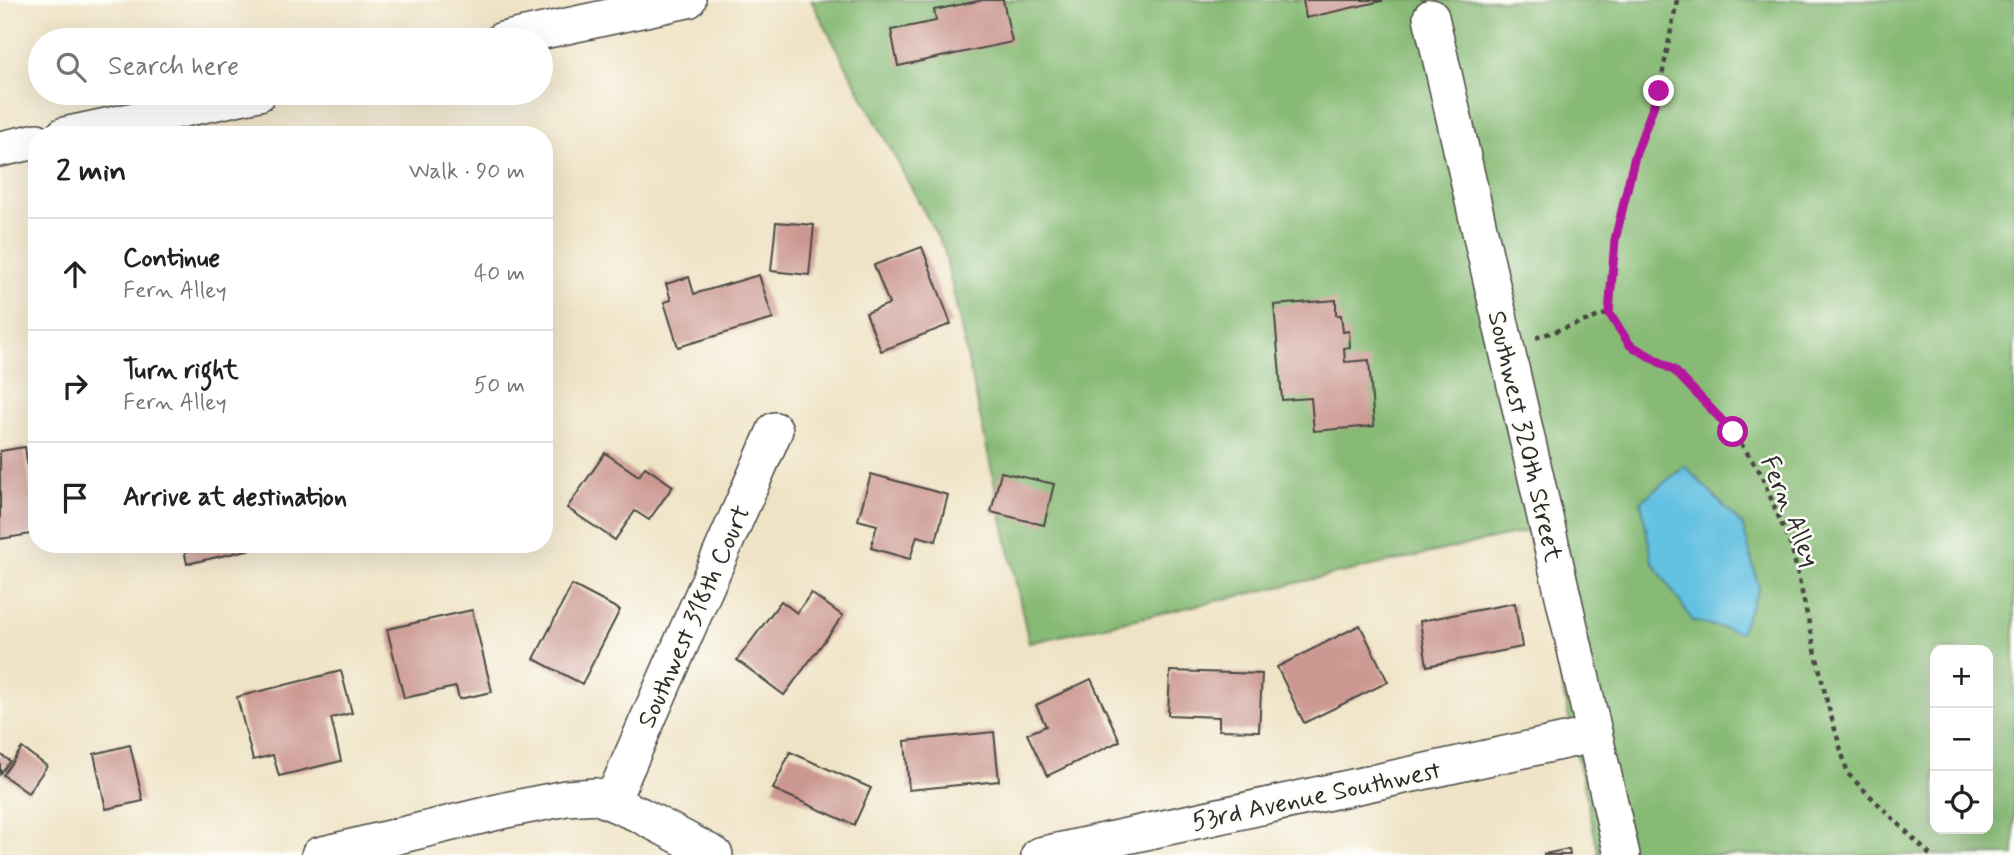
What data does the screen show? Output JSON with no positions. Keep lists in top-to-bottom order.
{
  "streets": {
    "street": ["Southwest 320th Street", "Southwest 318th Court", "53rd Avenue Southwest"],
    "path": ["Fern Alley"]
  },
  "crossings": [
    ["Southwest 320th Street", "53rd Avenue Southwest"]
  ],
  "page": {
    "search": "Search here",
    "heading": ["2 min", "Walk · 90 m"],
    "list": [
      ["Continue", "Fern Alley", "40 m"],
      ["Turn right", "Fern Alley", "50 m"],
      "Arrive at destination"
    ],
    "map_buttons": ["+", "−"]
  }
}
